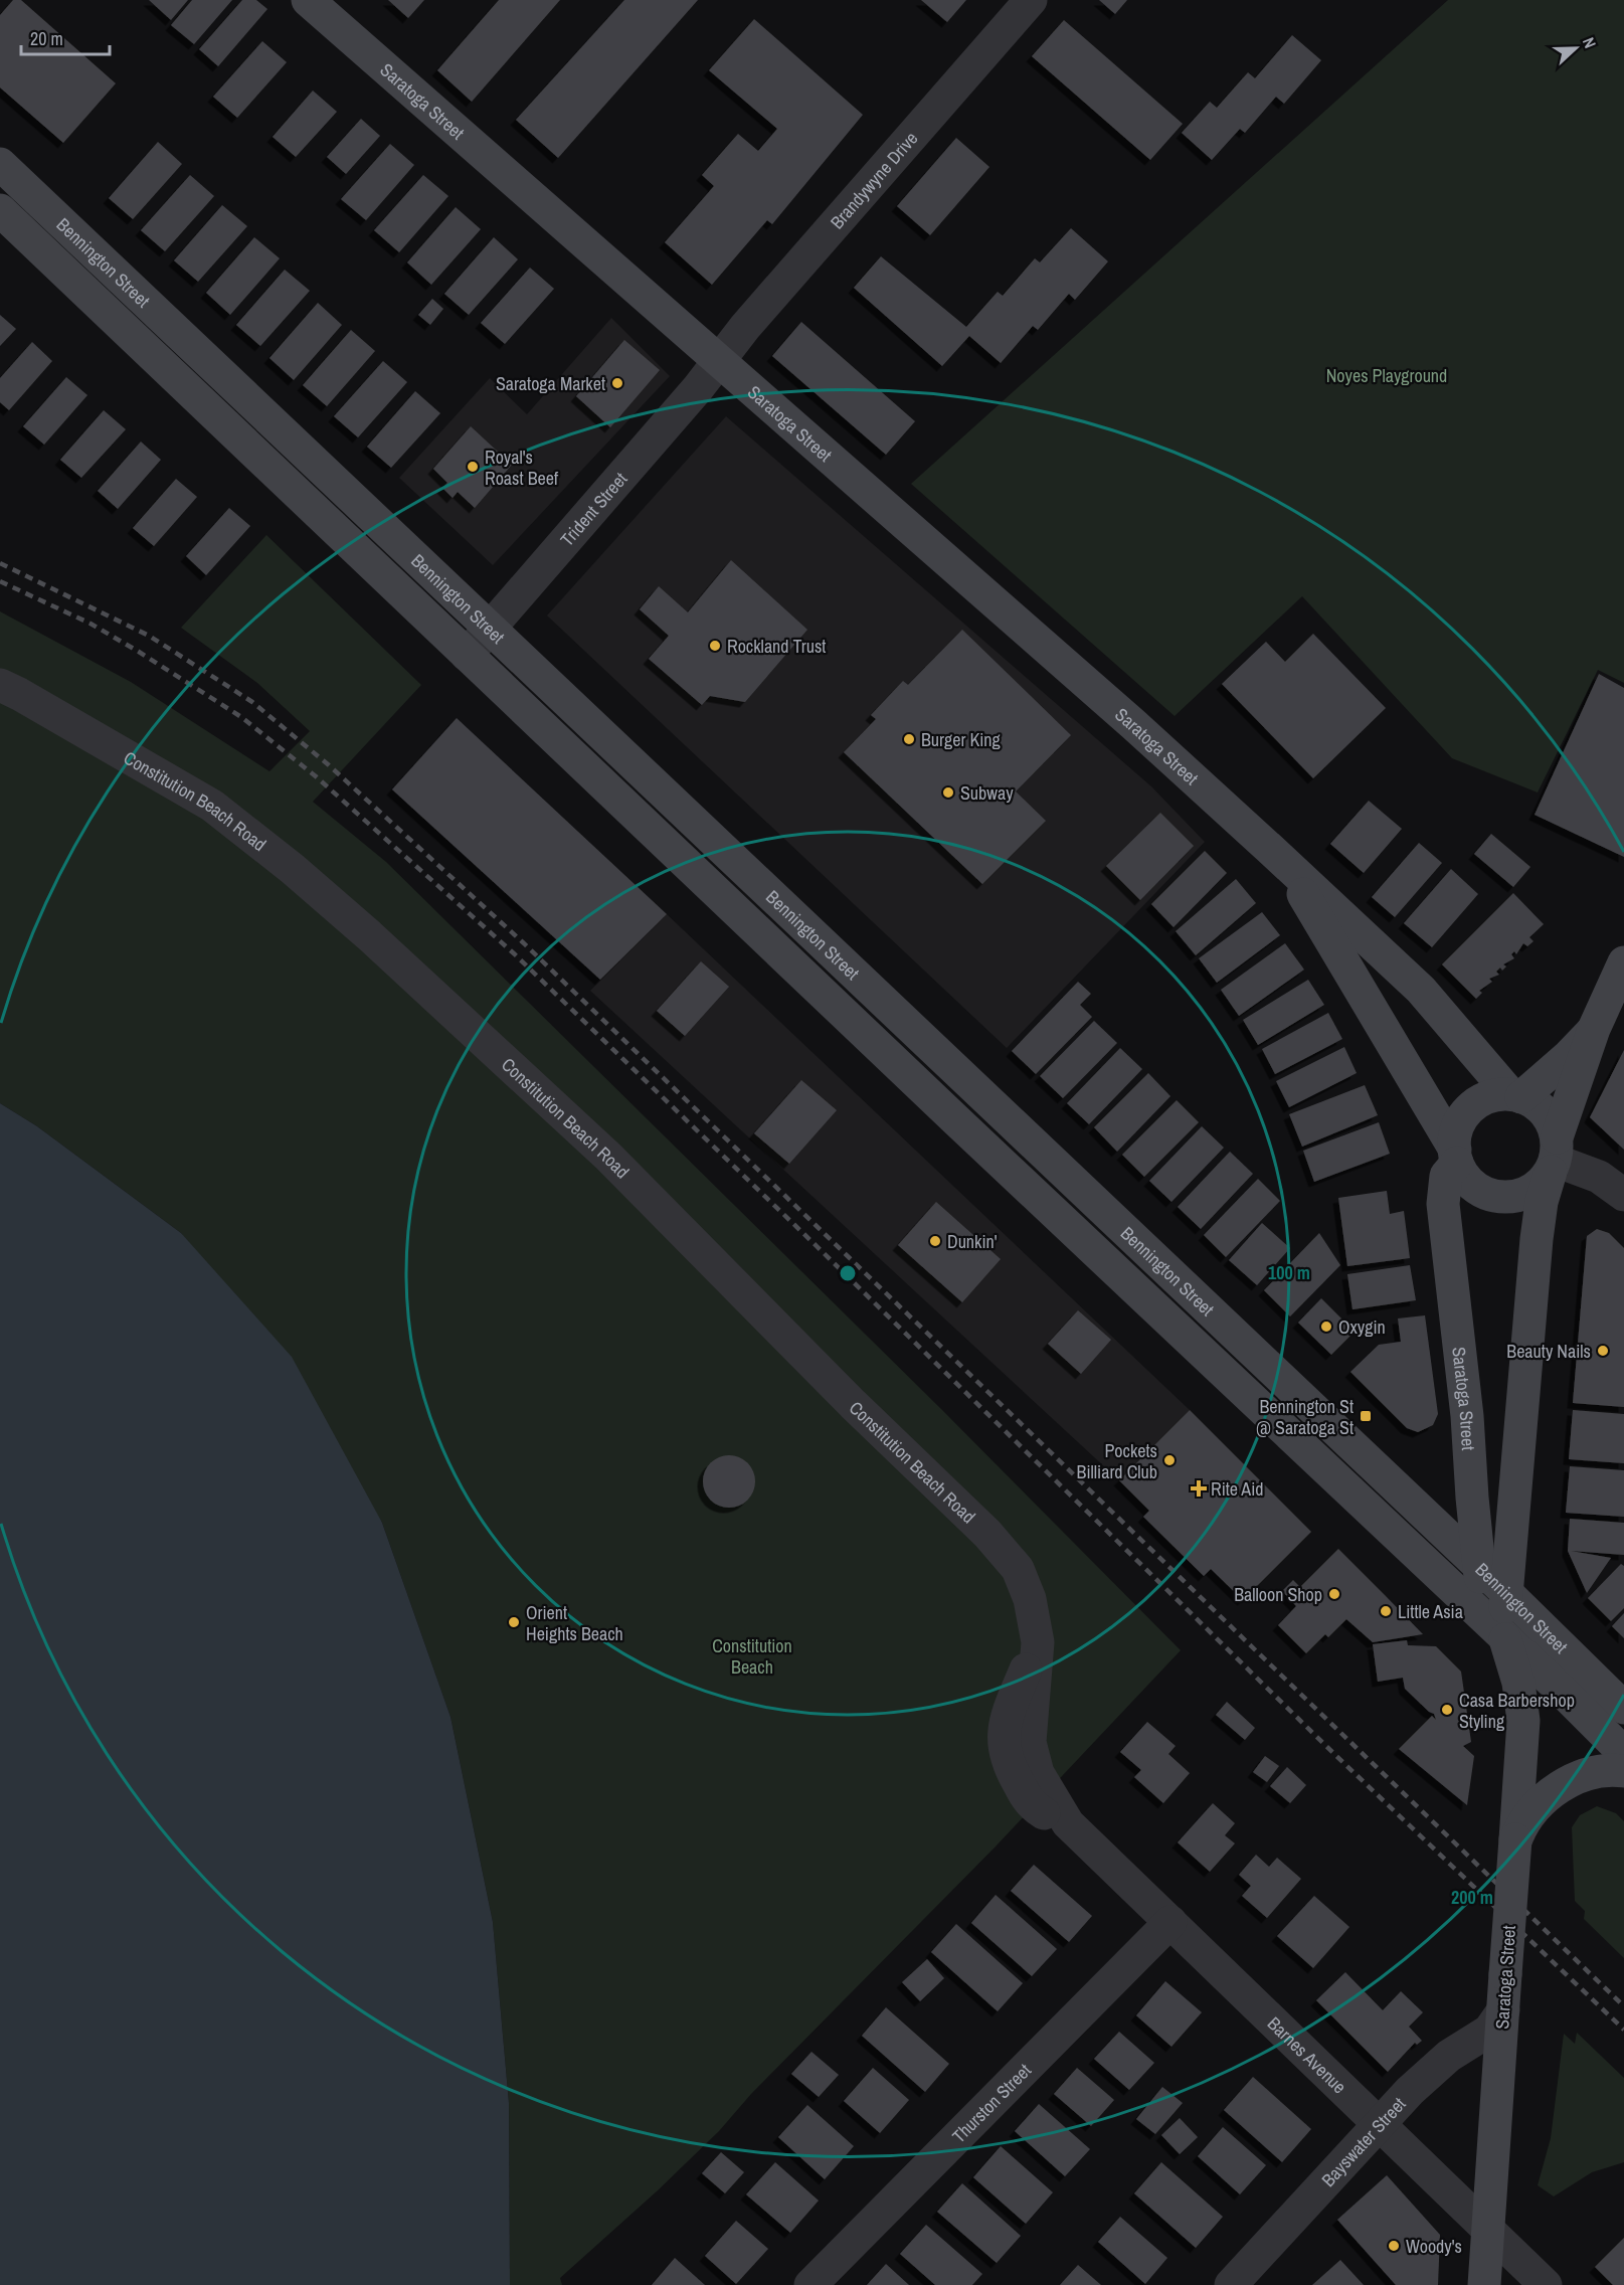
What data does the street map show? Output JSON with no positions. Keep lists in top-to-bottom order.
{
  "streets": {
    "main road": ["Saratoga Street", "Bennington Street"],
    "street": [
      "Brandywyne Drive",
      "Trident Street",
      "Constitution Beach Road",
      "Barnes Avenue",
      "Thurston Street",
      "Bayswater Street"
    ]
  },
  "crossings": [
    ["Saratoga Street", "Brandywyne Drive"],
    ["Saratoga Street", "Bennington Street"],
    ["Saratoga Street", "Trident Street"],
    ["Saratoga Street", "Barnes Avenue"],
    ["Saratoga Street", "Bayswater Street"],
    ["Brandywyne Drive", "Trident Street"],
    ["Bennington Street", "Trident Street"],
    ["Constitution Beach Road", "Barnes Avenue"],
    ["Barnes Avenue", "Thurston Street"],
    ["Barnes Avenue", "Bayswater Street"]
  ],
  "parks": ["Noyes Playground", "Constitution Beach"],
  "places": {
    "other": [
      "Saratoga Market",
      "Royal's Roast Beef",
      "Rockland Trust",
      "Burger King",
      "Subway",
      "Dunkin'",
      "Oxygin",
      "Beauty Nails",
      "Pockets Billiard Club",
      "Balloon Shop",
      "Little Asia",
      "Orient Heights Beach",
      "Casa Barbershop Styling",
      "Woody's"
    ],
    "transit": ["Bennington St @ Saratoga St"],
    "health": ["Rite Aid"]
  },
  "scale_bar": "20 m",
  "north": "right",
  "rings": ["100 m", "200 m"]
}
